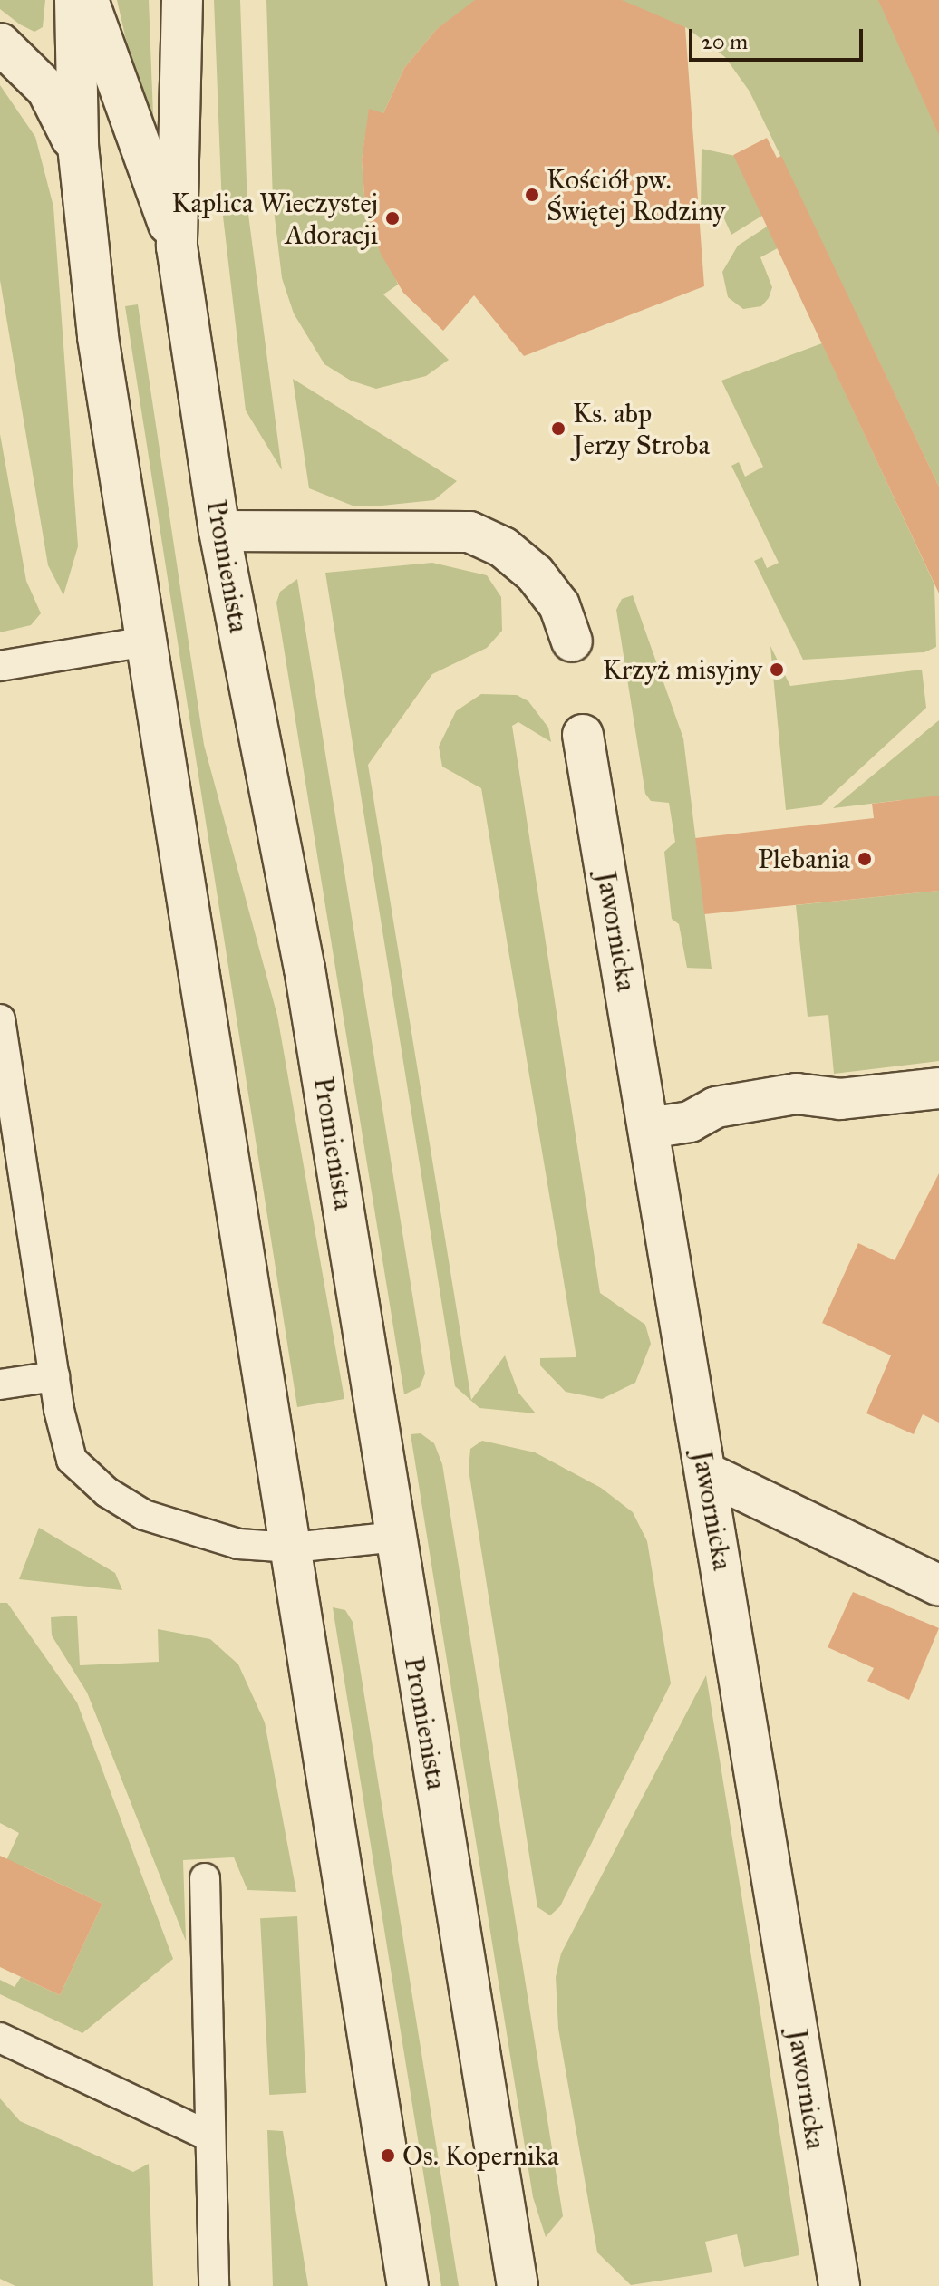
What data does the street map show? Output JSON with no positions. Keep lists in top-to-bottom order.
{
  "streets": {
    "street": ["Promienista", "Jawornicka"]
  },
  "places": [
    "Kościół pw. Świętej Rodziny",
    "Kaplica Wieczystej Adoracji",
    "Ks. abp Jerzy Stroba",
    "Krzyż misyjny",
    "Plebania",
    "Os. Kopernika"
  ],
  "scale_bar": "20 m"
}
